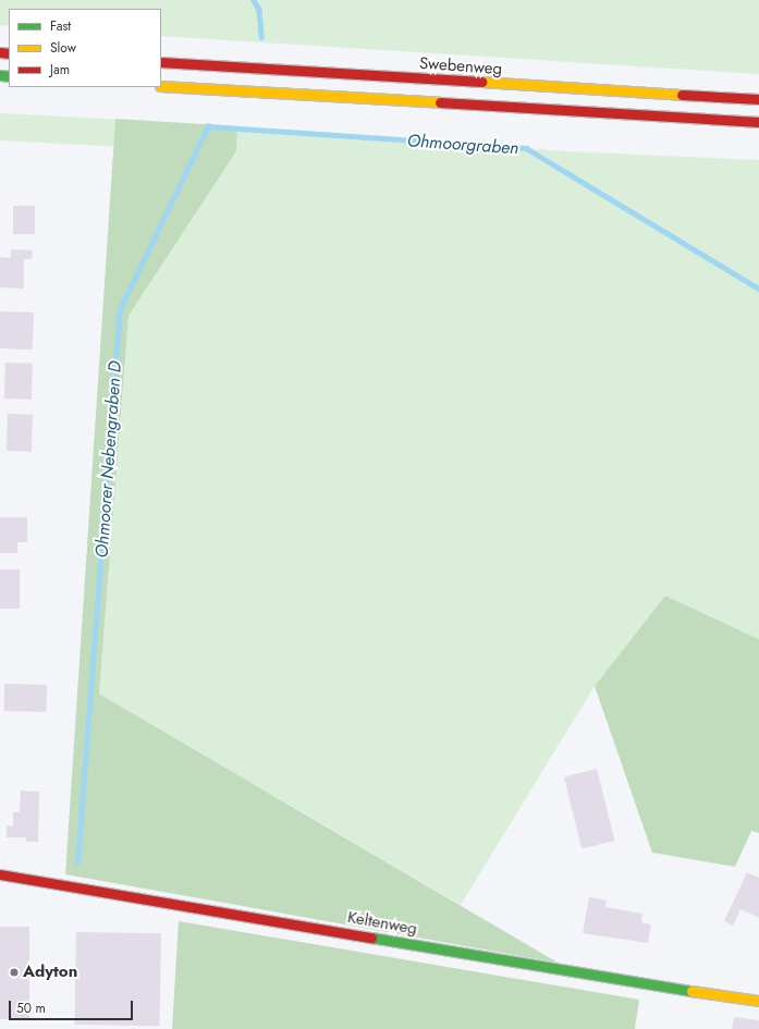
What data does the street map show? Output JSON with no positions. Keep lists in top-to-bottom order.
{
  "streets": {
    "main road": ["Swebenweg", "Keltenweg"]
  },
  "water": ["Ohmoorgraben", "Ohmoorer Nebengraben D"],
  "places": ["Adyton"],
  "legend": ["Fast", "Slow", "Jam"],
  "scale_bar": "50 m"
}
